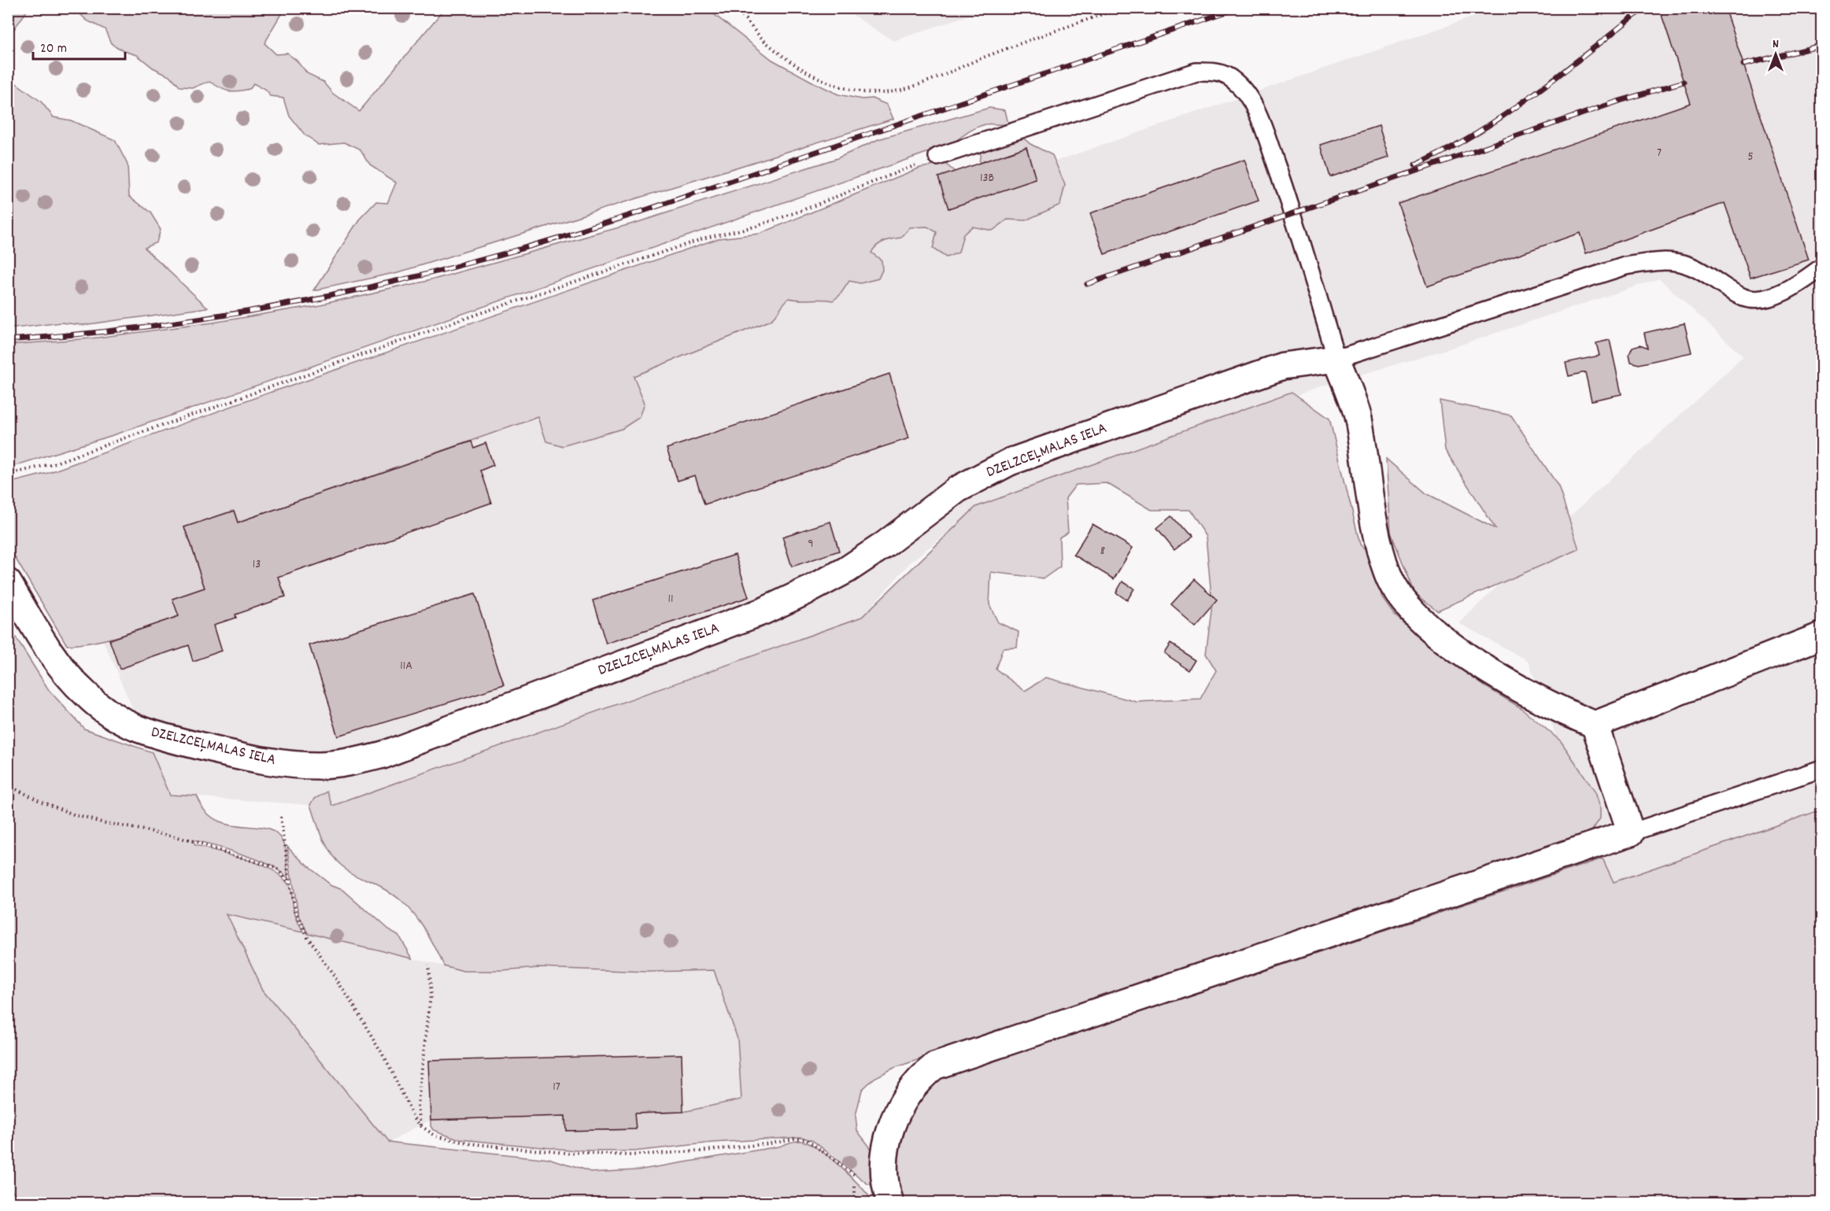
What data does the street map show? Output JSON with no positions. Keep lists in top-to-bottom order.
{
  "streets": {
    "street": ["DZELZCEĻMALAS IELA"]
  },
  "house_numbers": [
    "7",
    "5",
    "13B",
    "9",
    "8",
    "13",
    "11",
    "11A",
    "17"
  ],
  "scale_bar": "20 m",
  "north": "top"
}
